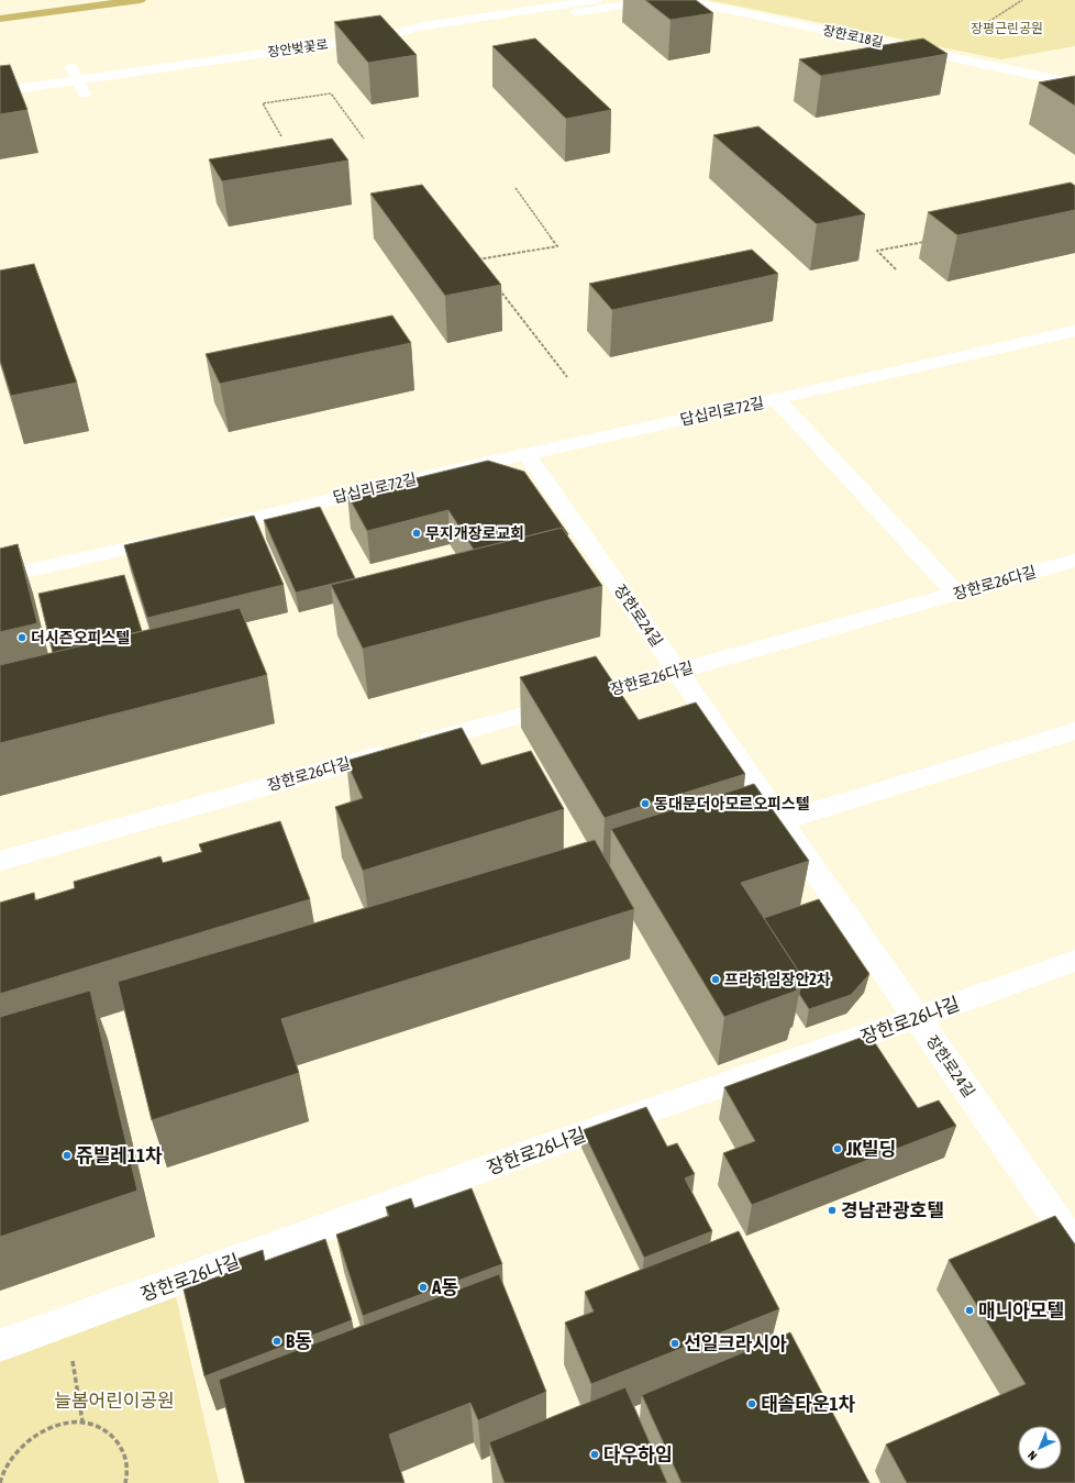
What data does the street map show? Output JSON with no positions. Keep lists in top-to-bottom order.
{
  "streets": {
    "street": [
      "장한로18길",
      "장안벚꽃로",
      "답십리로72길",
      "장한로26다길",
      "장한로24길",
      "장한로26나길"
    ]
  },
  "crossings": [
    ["장한로18길", "장안벚꽃로"],
    ["답십리로72길", "장한로26다길"],
    ["답십리로72길", "장한로24길"],
    ["장한로26다길", "장한로24길"],
    ["장한로24길", "장한로26나길"]
  ],
  "parks": ["장평근린공원", "늘봄어린이공원"],
  "places": [
    "무지개장로교회",
    "더시즌오피스텔",
    "동대문더아모르오피스텔",
    "프라하임장안2차",
    "JK빌딩",
    "쥬빌레11차",
    "경남관광호텔",
    "A동",
    "매니아모텔",
    "B동",
    "선일크라시아",
    "태솔타운1차",
    "다우하임"
  ],
  "north": "bottom left"
}
